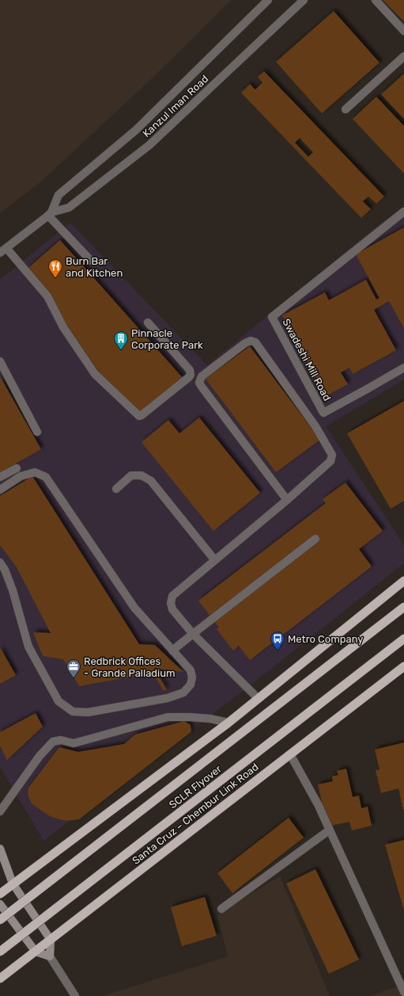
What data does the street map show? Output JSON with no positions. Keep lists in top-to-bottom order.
{
  "streets": {
    "highway": ["SCLR Flyover", "Santa Cruz – Chembur Link Road"],
    "street": ["Kanzul Iman Road", "Swadeshi Mill Road"]
  },
  "places": {
    "restaurant": ["Burn Bar and Kitchen"],
    "building": ["Pinnacle Corporate Park"],
    "bus stop": ["Metro Company"],
    "office": ["Redbrick Offices - Grande Palladium"]
  }
}
